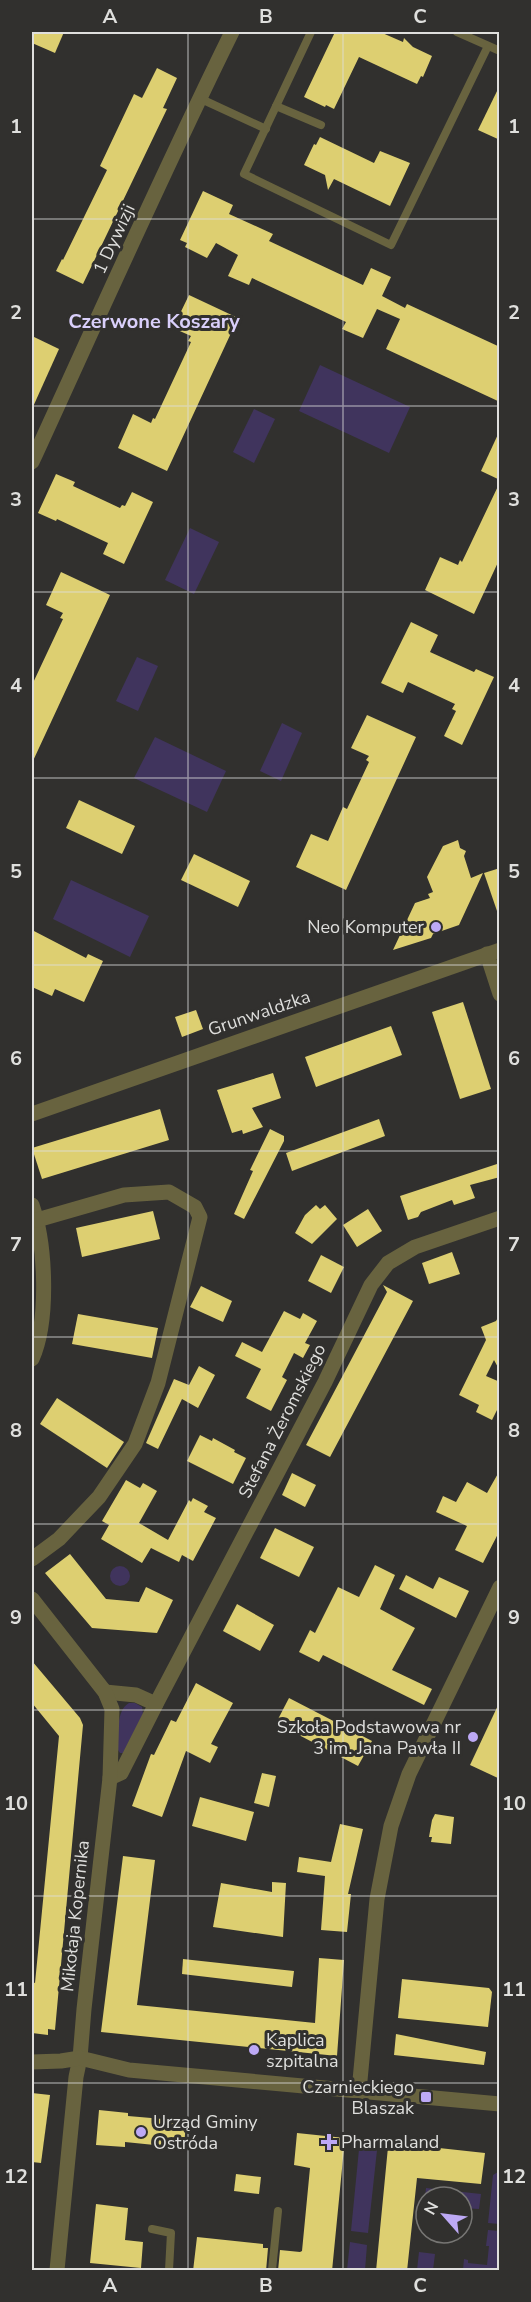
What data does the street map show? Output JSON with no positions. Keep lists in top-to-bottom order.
{
  "streets": {
    "street": [
      "1 Dywizji",
      "Grunwaldzka",
      "Stefana Żeromskiego",
      "Mikołaja Kopernika"
    ]
  },
  "districts": ["Czerwone Koszary"],
  "places": {
    "other": [
      "Neo Komputer",
      "Szkoła Podstawowa nr 3 im. Jana Pawła II",
      "Kaplica szpitalna",
      "Urząd Gminy Ostróda"
    ],
    "transit": ["Czarnieckiego Blaszak"],
    "health": ["Pharmaland"]
  },
  "north": "top left",
  "grid": {
    "columns": ["A", "B", "C"],
    "rows": [
      "1",
      "2",
      "3",
      "4",
      "5",
      "6",
      "7",
      "8",
      "9",
      "10",
      "11",
      "12"
    ]
  }
}
